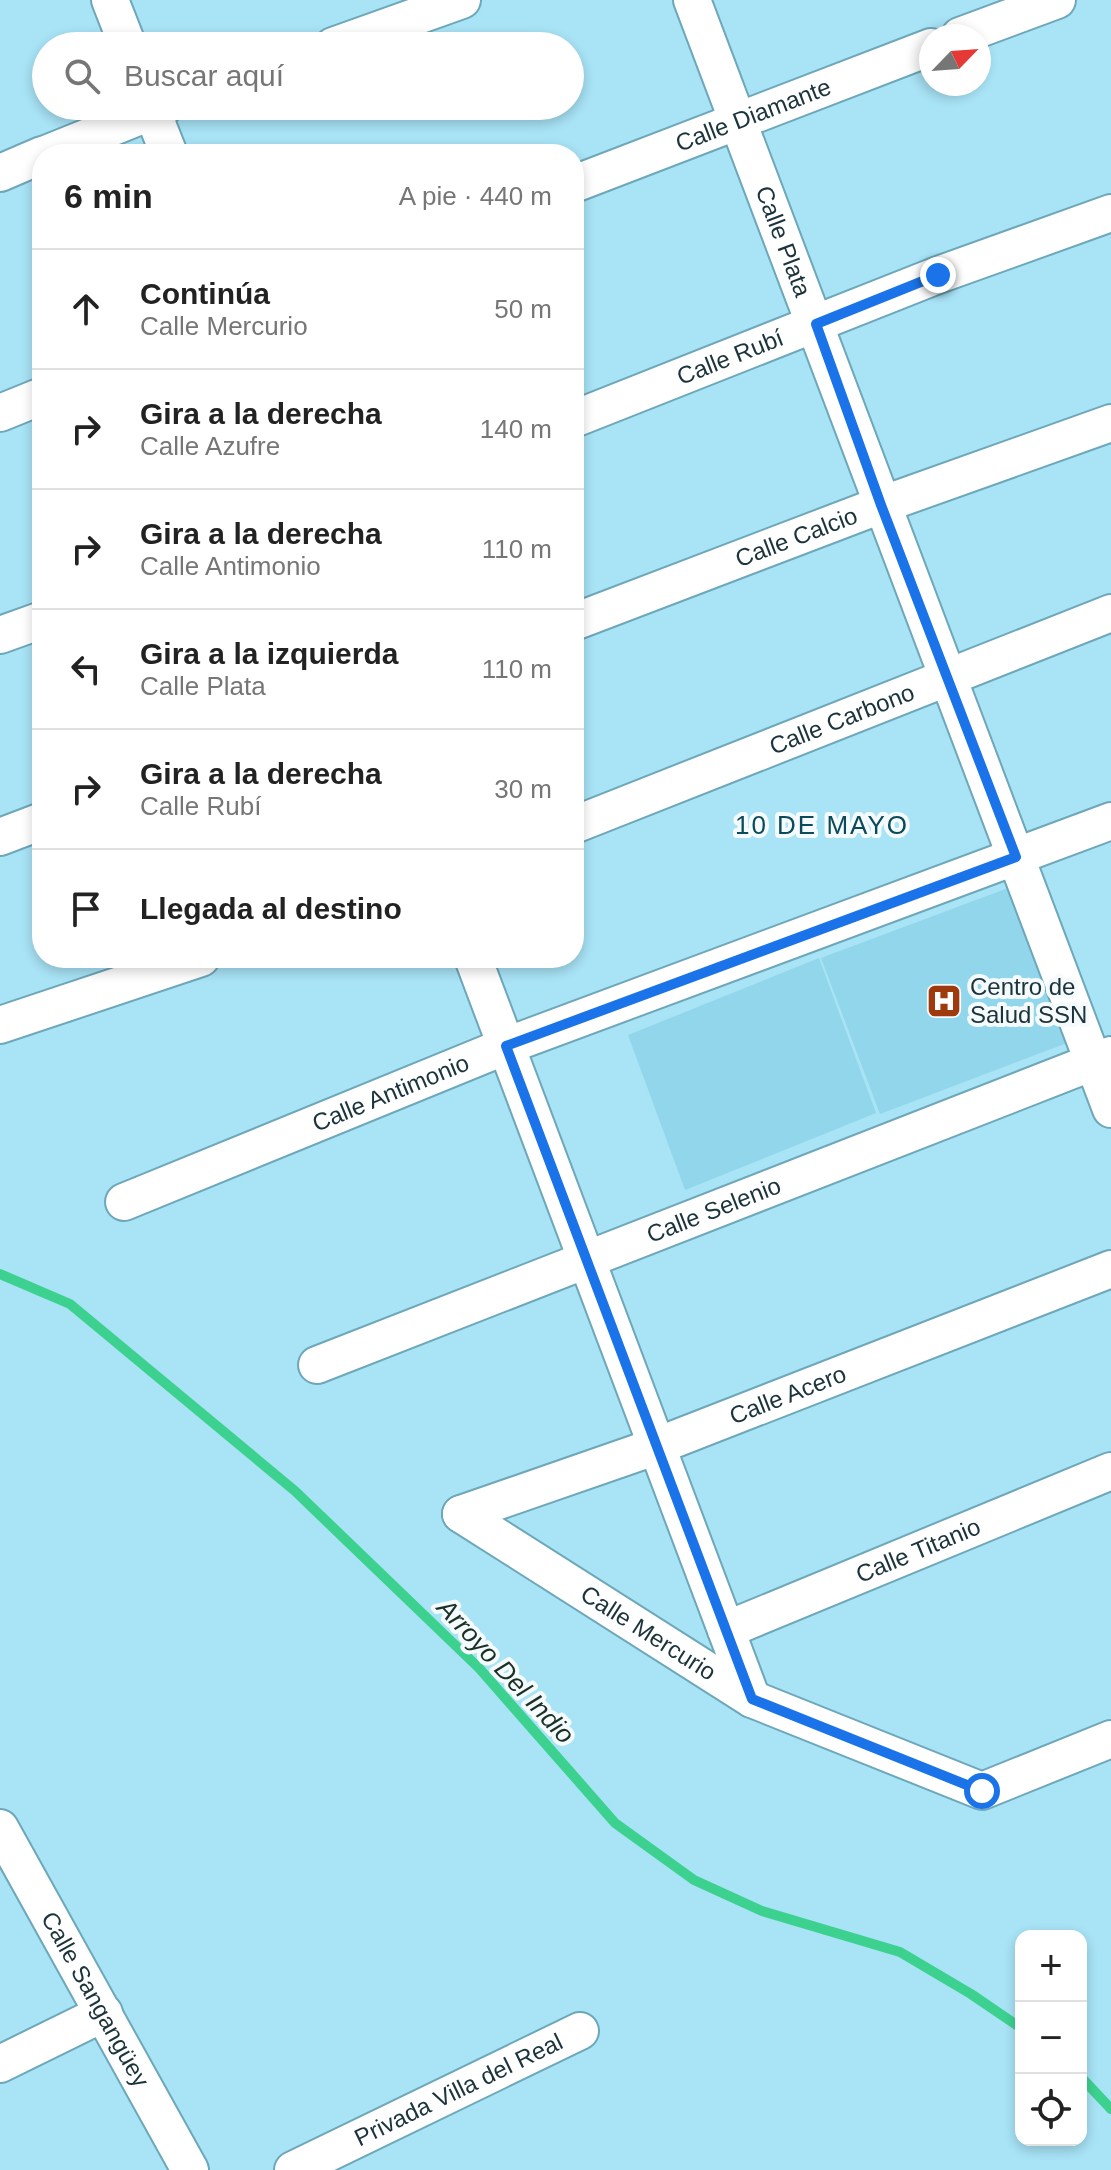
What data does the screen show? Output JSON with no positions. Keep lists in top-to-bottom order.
{
  "streets": {
    "street": [
      "Calle Diamante",
      "Calle Plata",
      "Calle Rubí",
      "Calle Calcio",
      "Calle Carbono",
      "Calle Antimonio",
      "Calle Selenio",
      "Calle Acero",
      "Calle Titanio",
      "Calle Mercurio",
      "Calle Sangangüey",
      "Privada Villa del Real"
    ]
  },
  "crossings": [
    ["Calle Diamante", "Calle Plata"],
    ["Calle Plata", "Calle Rubí"],
    ["Calle Plata", "Calle Calcio"],
    ["Calle Plata", "Calle Carbono"],
    ["Calle Plata", "Calle Antimonio"],
    ["Calle Plata", "Calle Selenio"],
    ["Calle Acero", "Calle Mercurio"]
  ],
  "districts": ["10 DE MAYO"],
  "water": ["Arroyo Del Indio"],
  "places": {
    "hospital": ["Centro de Salud SSN"]
  },
  "north": "top right",
  "page": {
    "search": "Buscar aquí",
    "heading": ["6 min", "A pie · 440 m"],
    "list": [
      ["Continúa", "Calle Mercurio", "50 m"],
      ["Gira a la derecha", "Calle Azufre", "140 m"],
      ["Gira a la derecha", "Calle Antimonio", "110 m"],
      ["Gira a la izquierda", "Calle Plata", "110 m"],
      ["Gira a la derecha", "Calle Rubí", "30 m"],
      "Llegada al destino"
    ],
    "map_buttons": ["+", "−"]
  }
}
